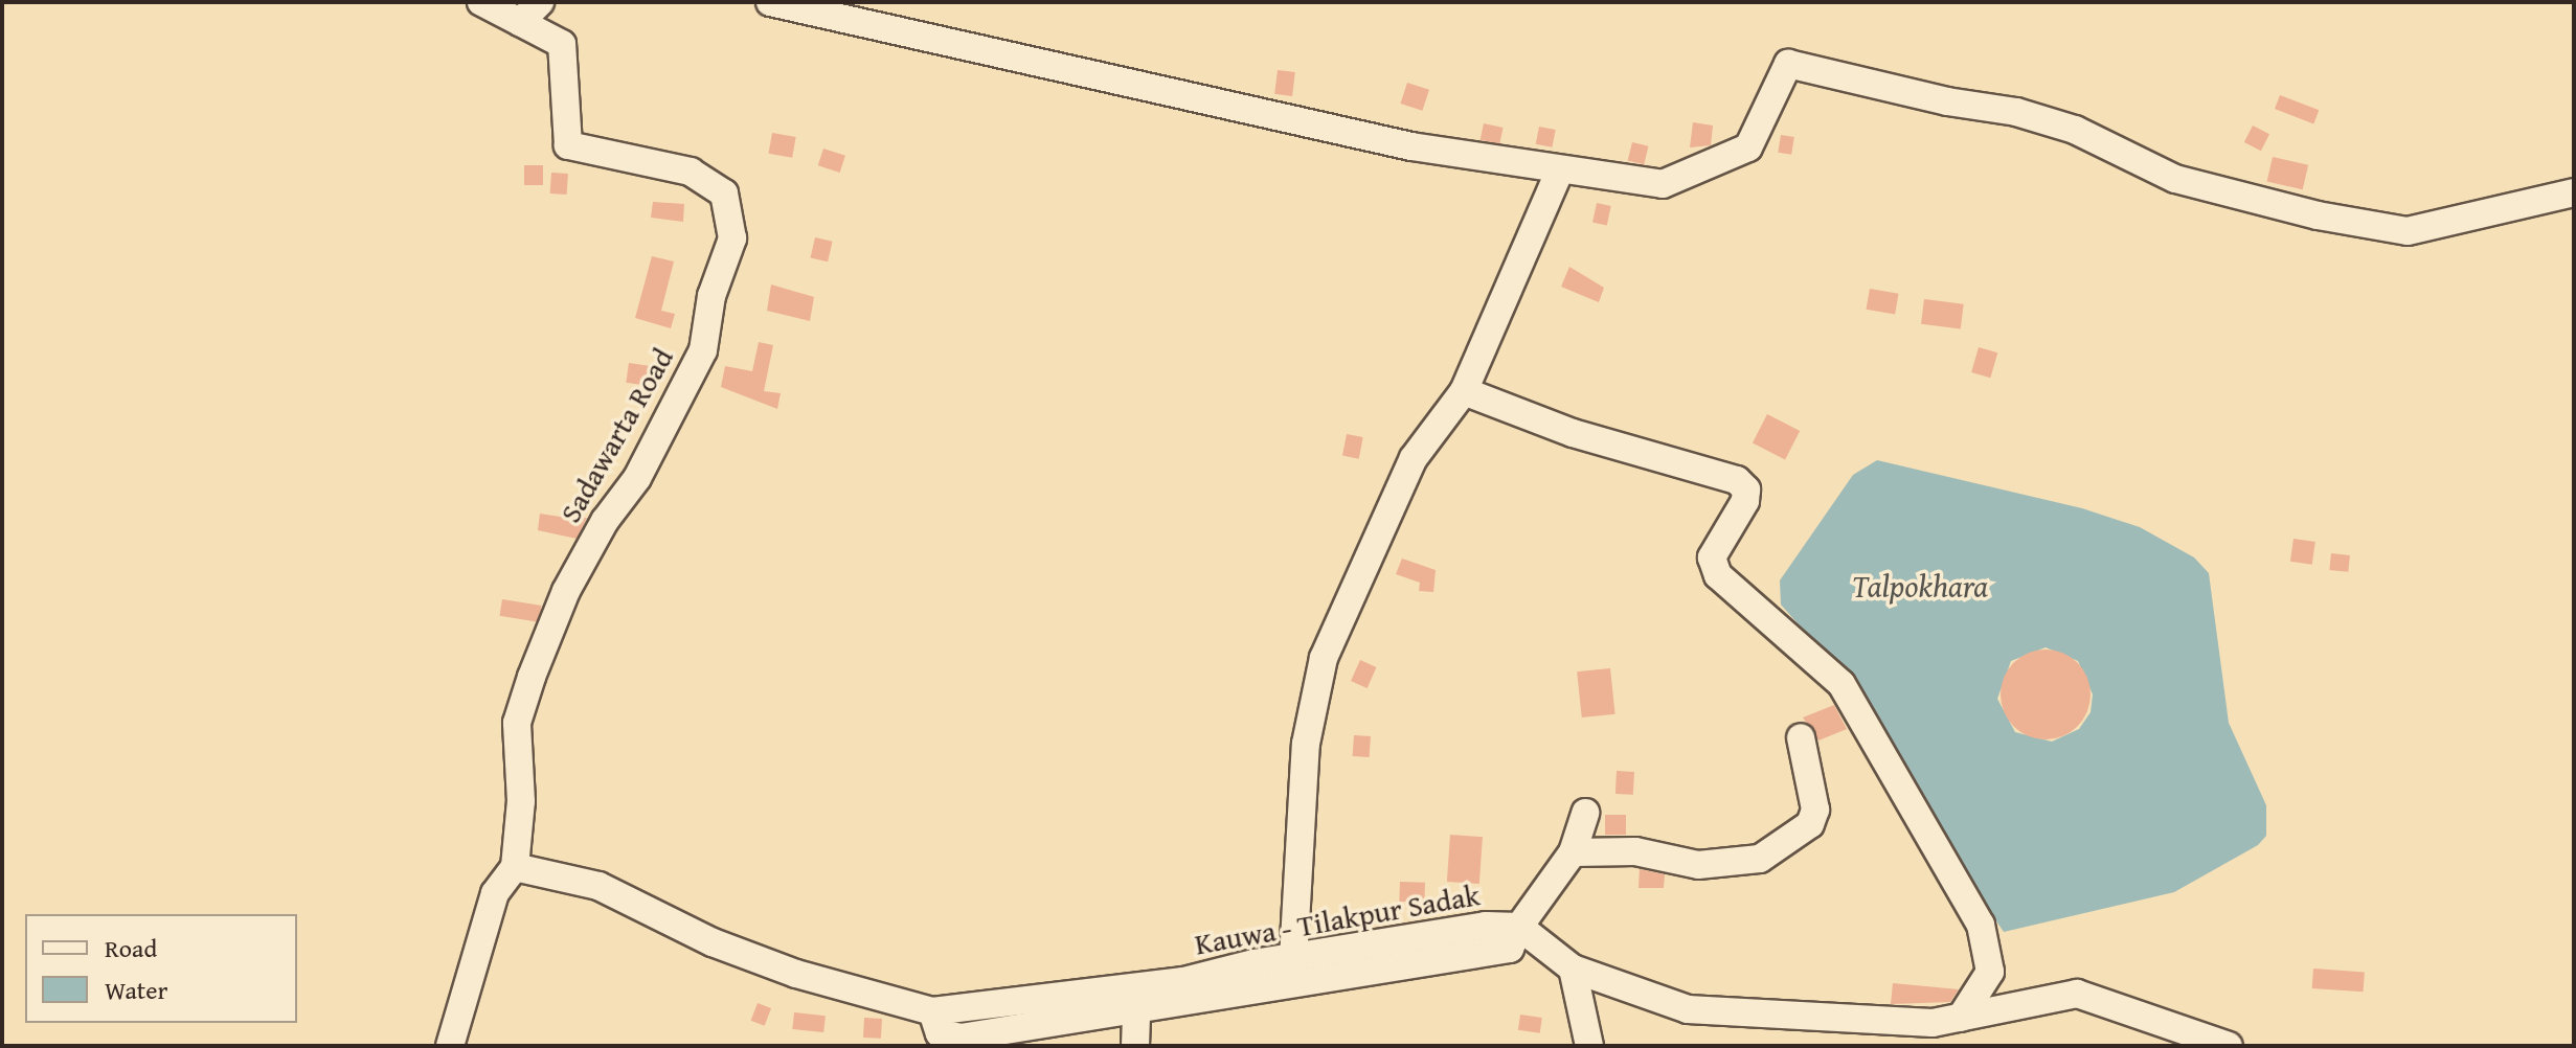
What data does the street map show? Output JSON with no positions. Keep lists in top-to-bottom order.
{
  "streets": {
    "street": ["Sadawarta Road", "Kauwa - Tilakpur Sadak"]
  },
  "crossings": [
    ["Sadawarta Road", "Kauwa - Tilakpur Sadak"]
  ],
  "water": ["Talpokhara"],
  "legend": ["Road", "Water"]
}
